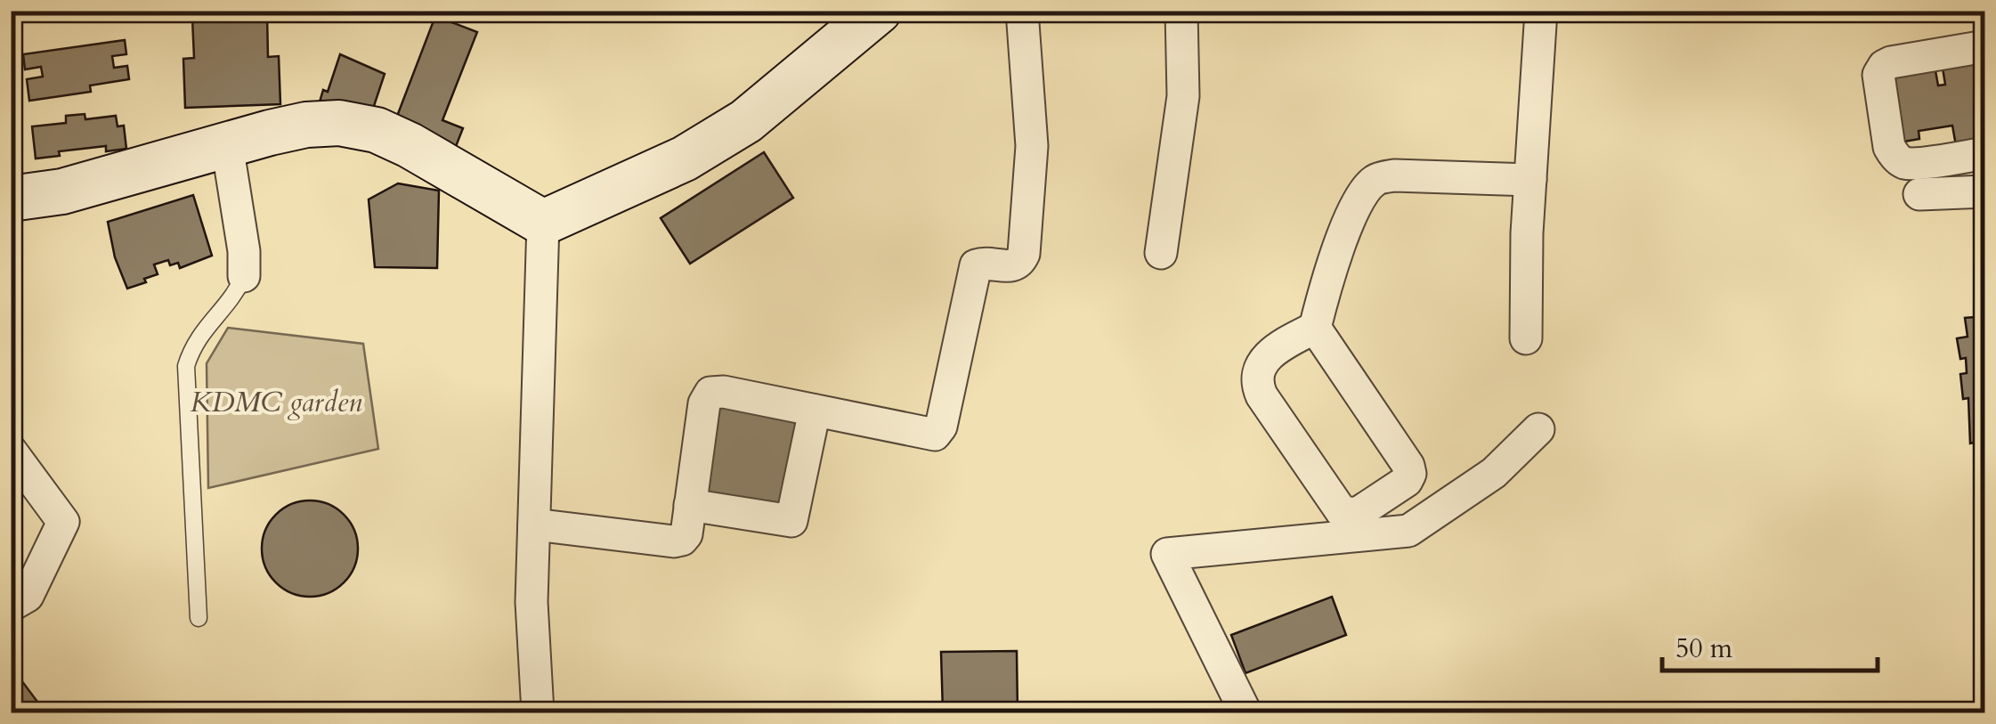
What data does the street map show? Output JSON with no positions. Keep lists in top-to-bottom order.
{
  "parks": ["KDMC garden"],
  "scale_bar": "50 m"
}
